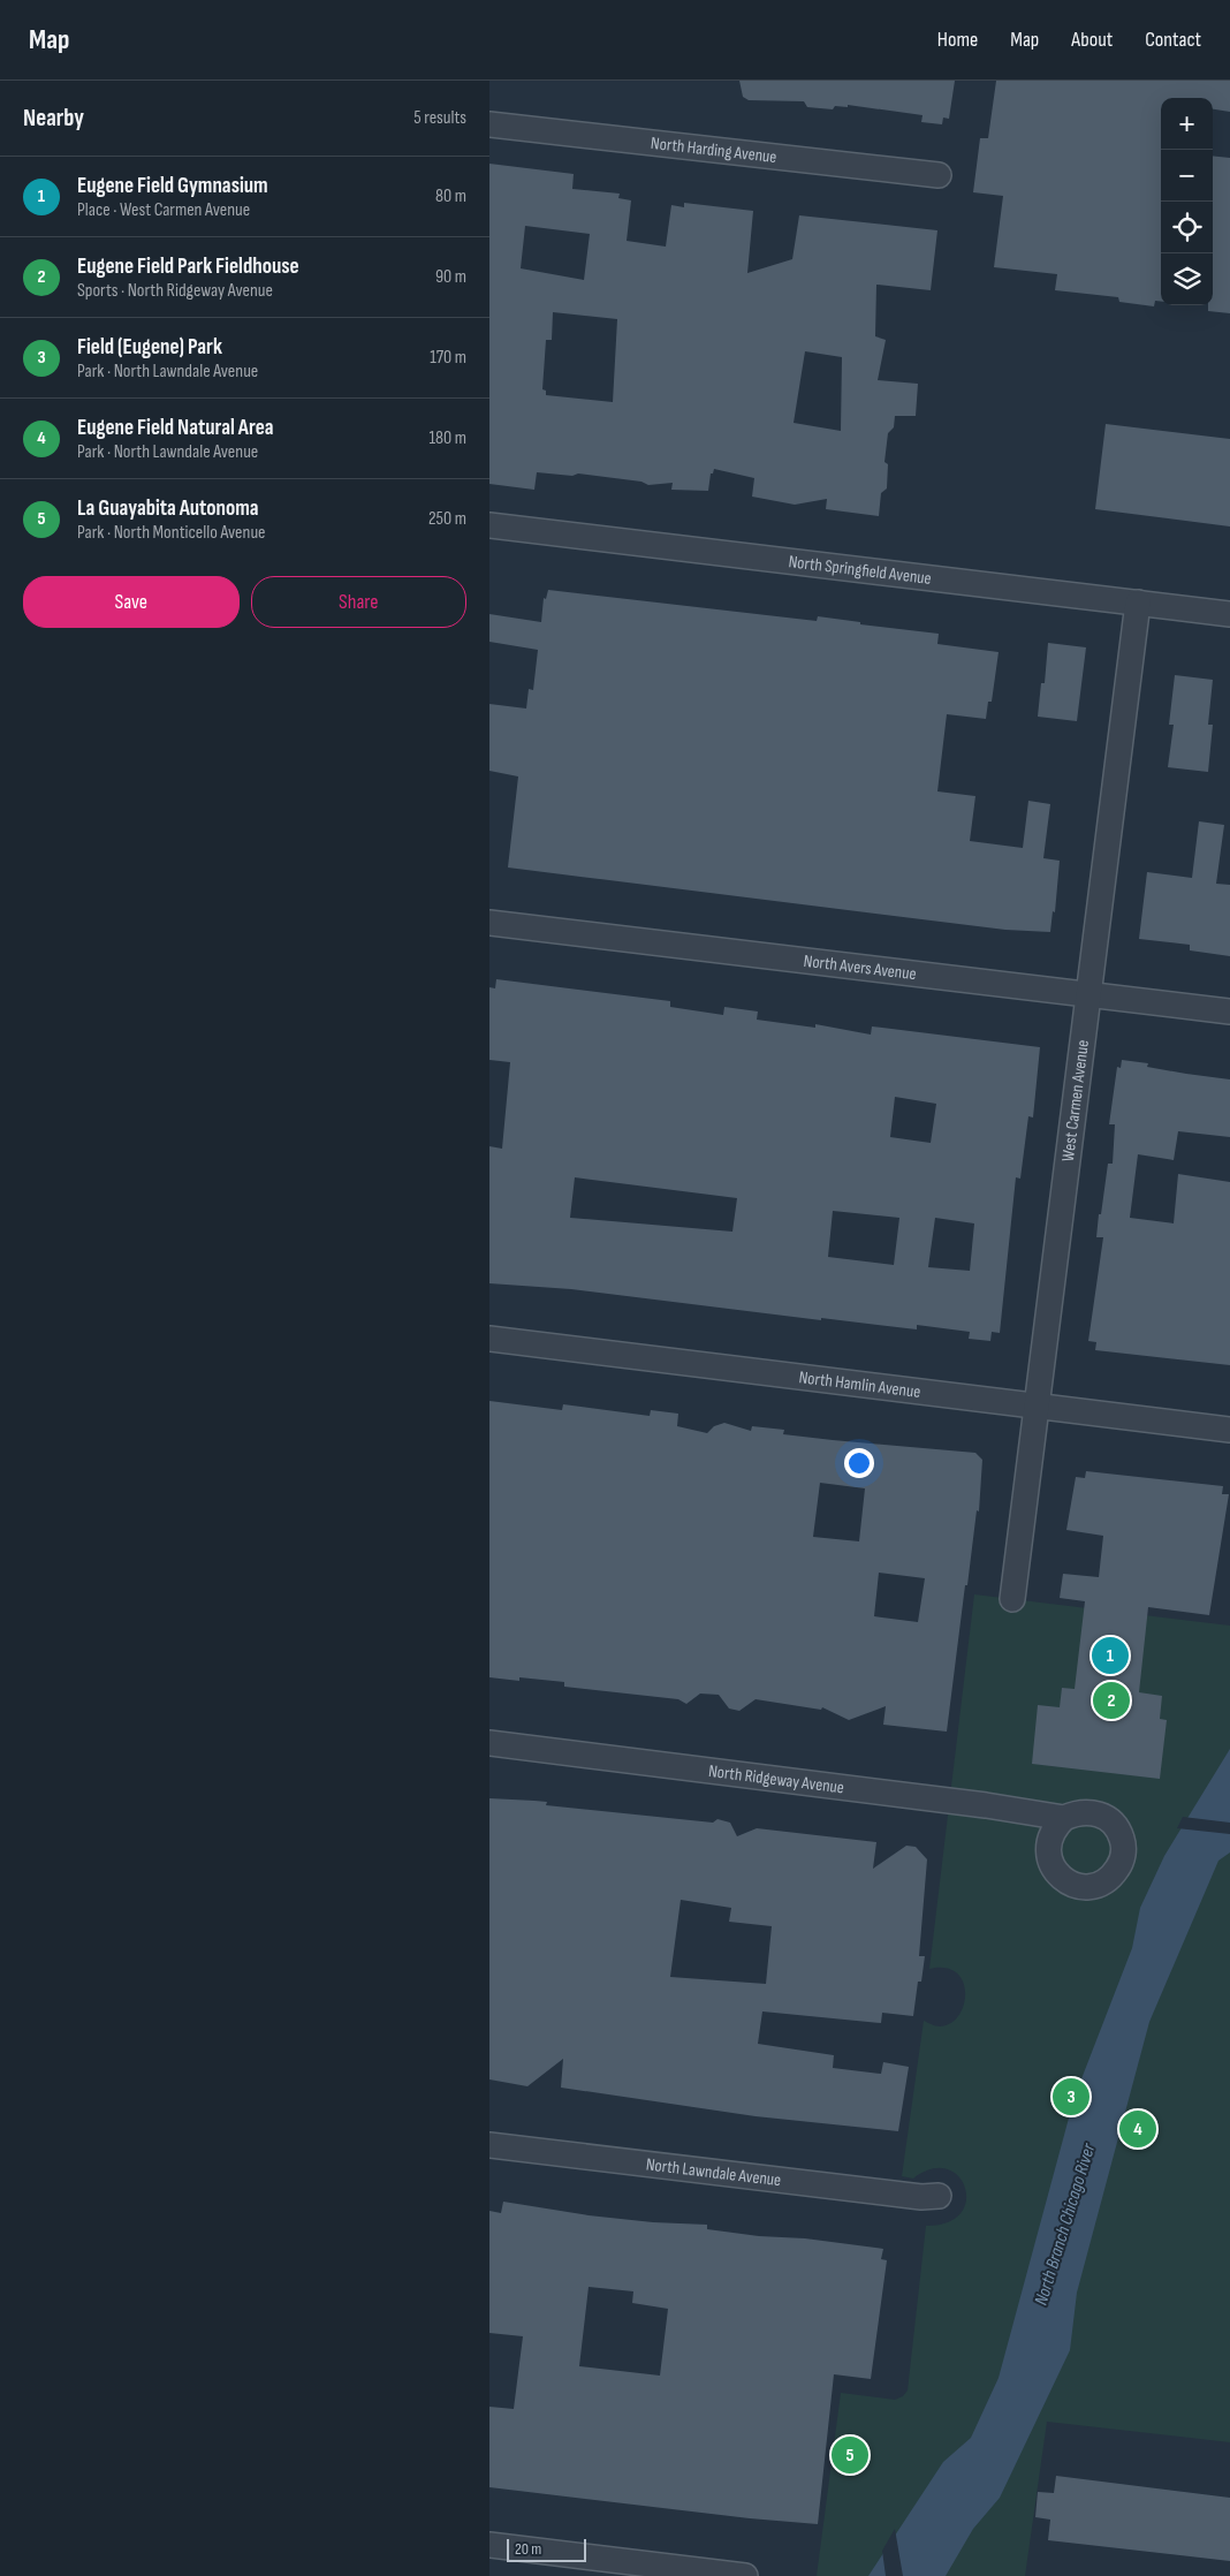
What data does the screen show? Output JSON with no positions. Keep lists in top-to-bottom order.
{
  "streets": {
    "street": [
      "North Harding Avenue",
      "North Springfield Avenue",
      "North Avers Avenue",
      "West Carmen Avenue",
      "North Hamlin Avenue",
      "North Ridgeway Avenue",
      "North Lawndale Avenue"
    ]
  },
  "crossings": [
    ["North Springfield Avenue", "West Carmen Avenue"],
    ["North Avers Avenue", "West Carmen Avenue"],
    ["West Carmen Avenue", "North Hamlin Avenue"]
  ],
  "water": ["North Branch Chicago River"],
  "scale_bar": "20 m",
  "page": {
    "header": "Map",
    "nav": [
      "Home",
      "Map",
      "About",
      "Contact"
    ],
    "heading": ["Nearby", "5 results"],
    "map_buttons": ["+", "−"],
    "list": [
      {
        "mark": "1",
        "name": "Eugene Field Gymnasium",
        "note": "Place · West Carmen Avenue",
        "value": "80 m"
      },
      {
        "mark": "2",
        "name": "Eugene Field Park Fieldhouse",
        "note": "Sports · North Ridgeway Avenue",
        "value": "90 m"
      },
      {
        "mark": "3",
        "name": "Field (Eugene) Park",
        "note": "Park · North Lawndale Avenue",
        "value": "170 m"
      },
      {
        "mark": "4",
        "name": "Eugene Field Natural Area",
        "note": "Park · North Lawndale Avenue",
        "value": "180 m"
      },
      {
        "mark": "5",
        "name": "La Guayabita Autonoma",
        "note": "Park · North Monticello Avenue",
        "value": "250 m"
      }
    ],
    "buttons": ["Save", "Share"],
    "pins": [
      "1",
      "2",
      "3",
      "4",
      "5"
    ],
    "scale": "20 m"
  }
}
